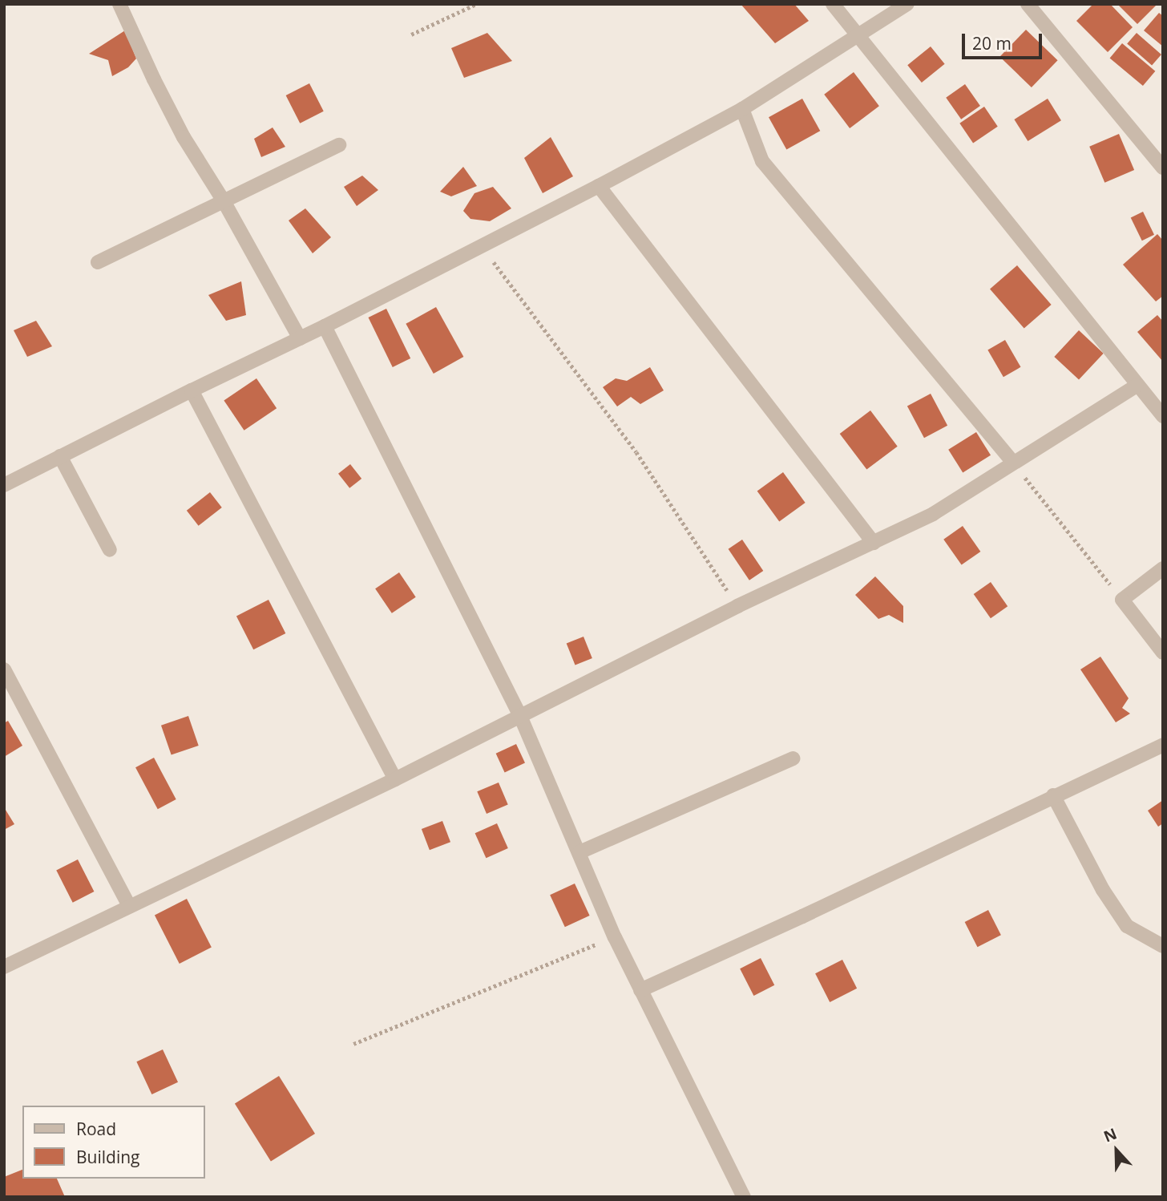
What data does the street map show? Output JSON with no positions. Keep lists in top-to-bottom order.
{
  "legend": ["Road", "Building"],
  "scale_bar": "20 m",
  "north": "top"
}
